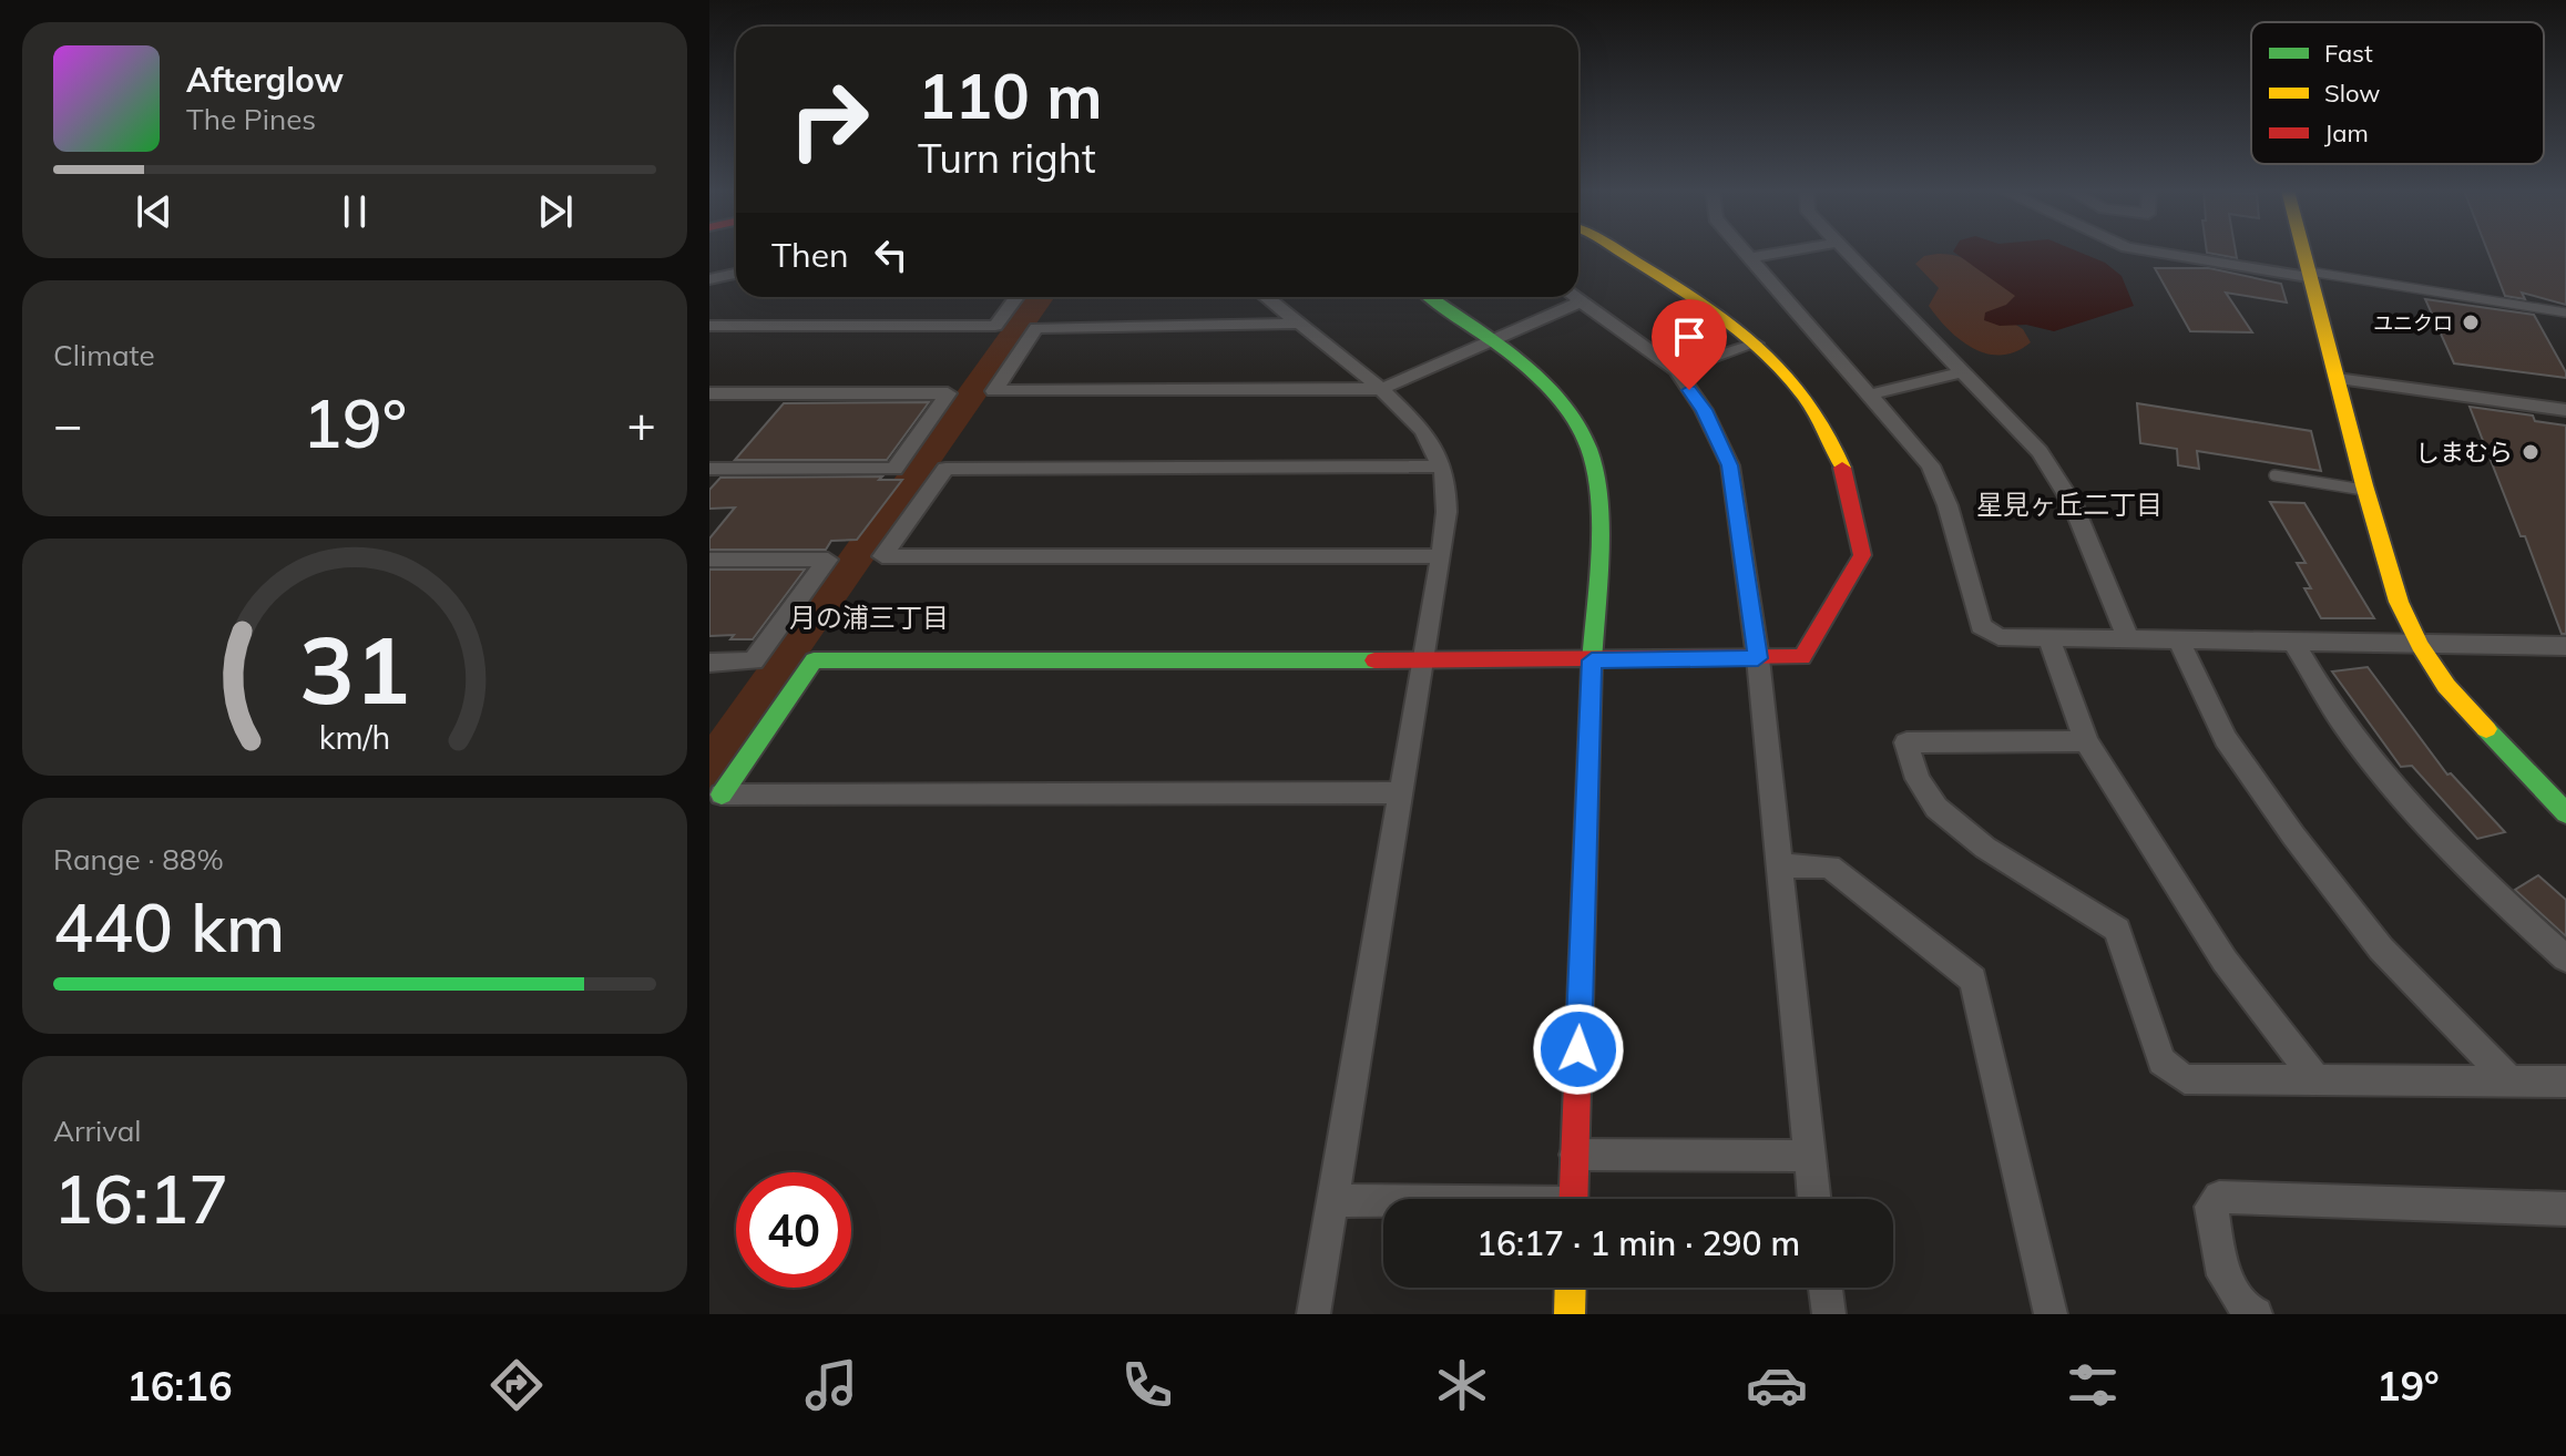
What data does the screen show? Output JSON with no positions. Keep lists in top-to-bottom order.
{
  "districts": ["星見ヶ丘二丁目", "月の浦三丁目"],
  "places": ["ユニクロ", "しまむら"],
  "legend": ["Fast", "Slow", "Jam"],
  "page": {
    "turn": ["110 m", "Turn right"],
    "song": ["Afterglow", "The Pines"],
    "then": "Then",
    "tile": [
      "Climate",
      ["Range · 88%", "440 km"],
      ["Arrival", "16:17"]
    ],
    "heat": ["−", "19°", "+"],
    "limit": "40",
    "trip": "16:17 · 1 min · 290 m",
    "tabs": ["16:16", "19°"],
    "gauge": ["31", "km/h"]
  }
}
